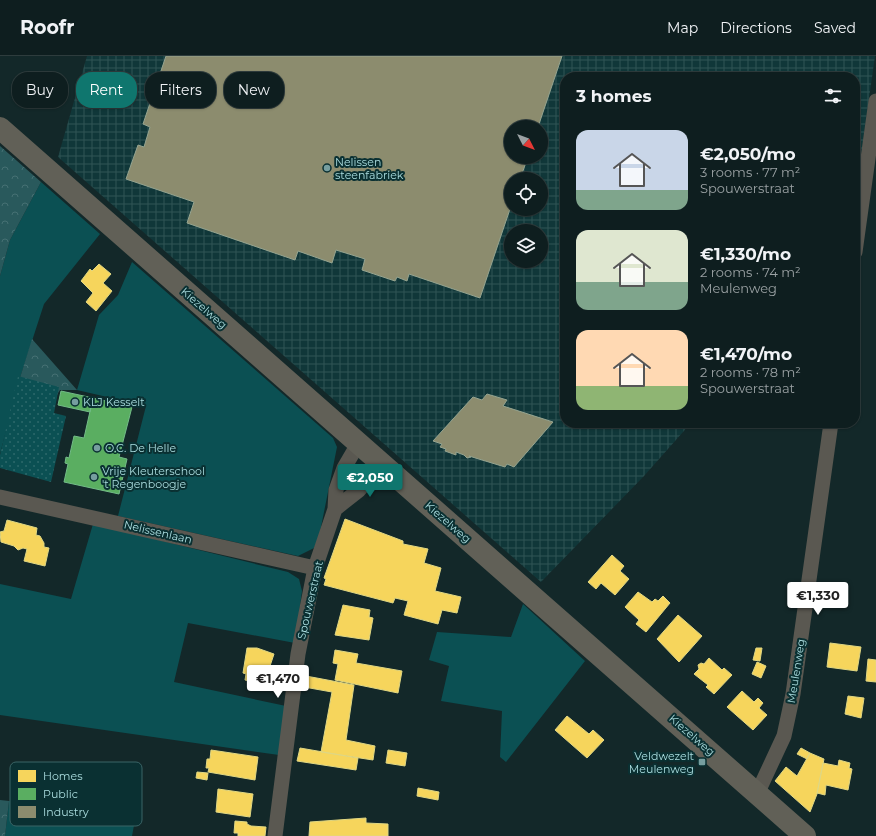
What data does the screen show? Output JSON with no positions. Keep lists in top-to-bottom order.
{
  "streets": {
    "main road": ["Kiezelweg"],
    "street": ["Nelissenlaan", "Spouwerstraat", "Meulenweg"]
  },
  "crossings": [
    ["Kiezelweg", "Spouwerstraat"],
    ["Kiezelweg", "Meulenweg"],
    ["Nelissenlaan", "Spouwerstraat"]
  ],
  "places": {
    "other": [
      "Nelissen steenfabriek",
      "KLJ Kesselt",
      "O.C. De Helle",
      "Vrije Kleuterschool 't Regenboogje"
    ],
    "transit": ["Veldwezelt Meulenweg"]
  },
  "legend": ["Homes", "Public", "Industry"],
  "north": "bottom right",
  "page": {
    "header": "Roofr",
    "nav": ["Map", "Directions", "Saved"],
    "chip": [
      "Buy",
      "Rent",
      "Filters",
      "New"
    ],
    "heading": "3 homes",
    "list": [
      {
        "name": "€2,050/mo",
        "note": "3 rooms · 77 m² · Spouwerstraat"
      },
      {
        "name": "€1,330/mo",
        "note": "2 rooms · 74 m² · Meulenweg"
      },
      {
        "name": "€1,470/mo",
        "note": "2 rooms · 78 m² · Spouwerstraat"
      }
    ],
    "price": ["€2,050", "€1,330", "€1,470"]
  }
}
